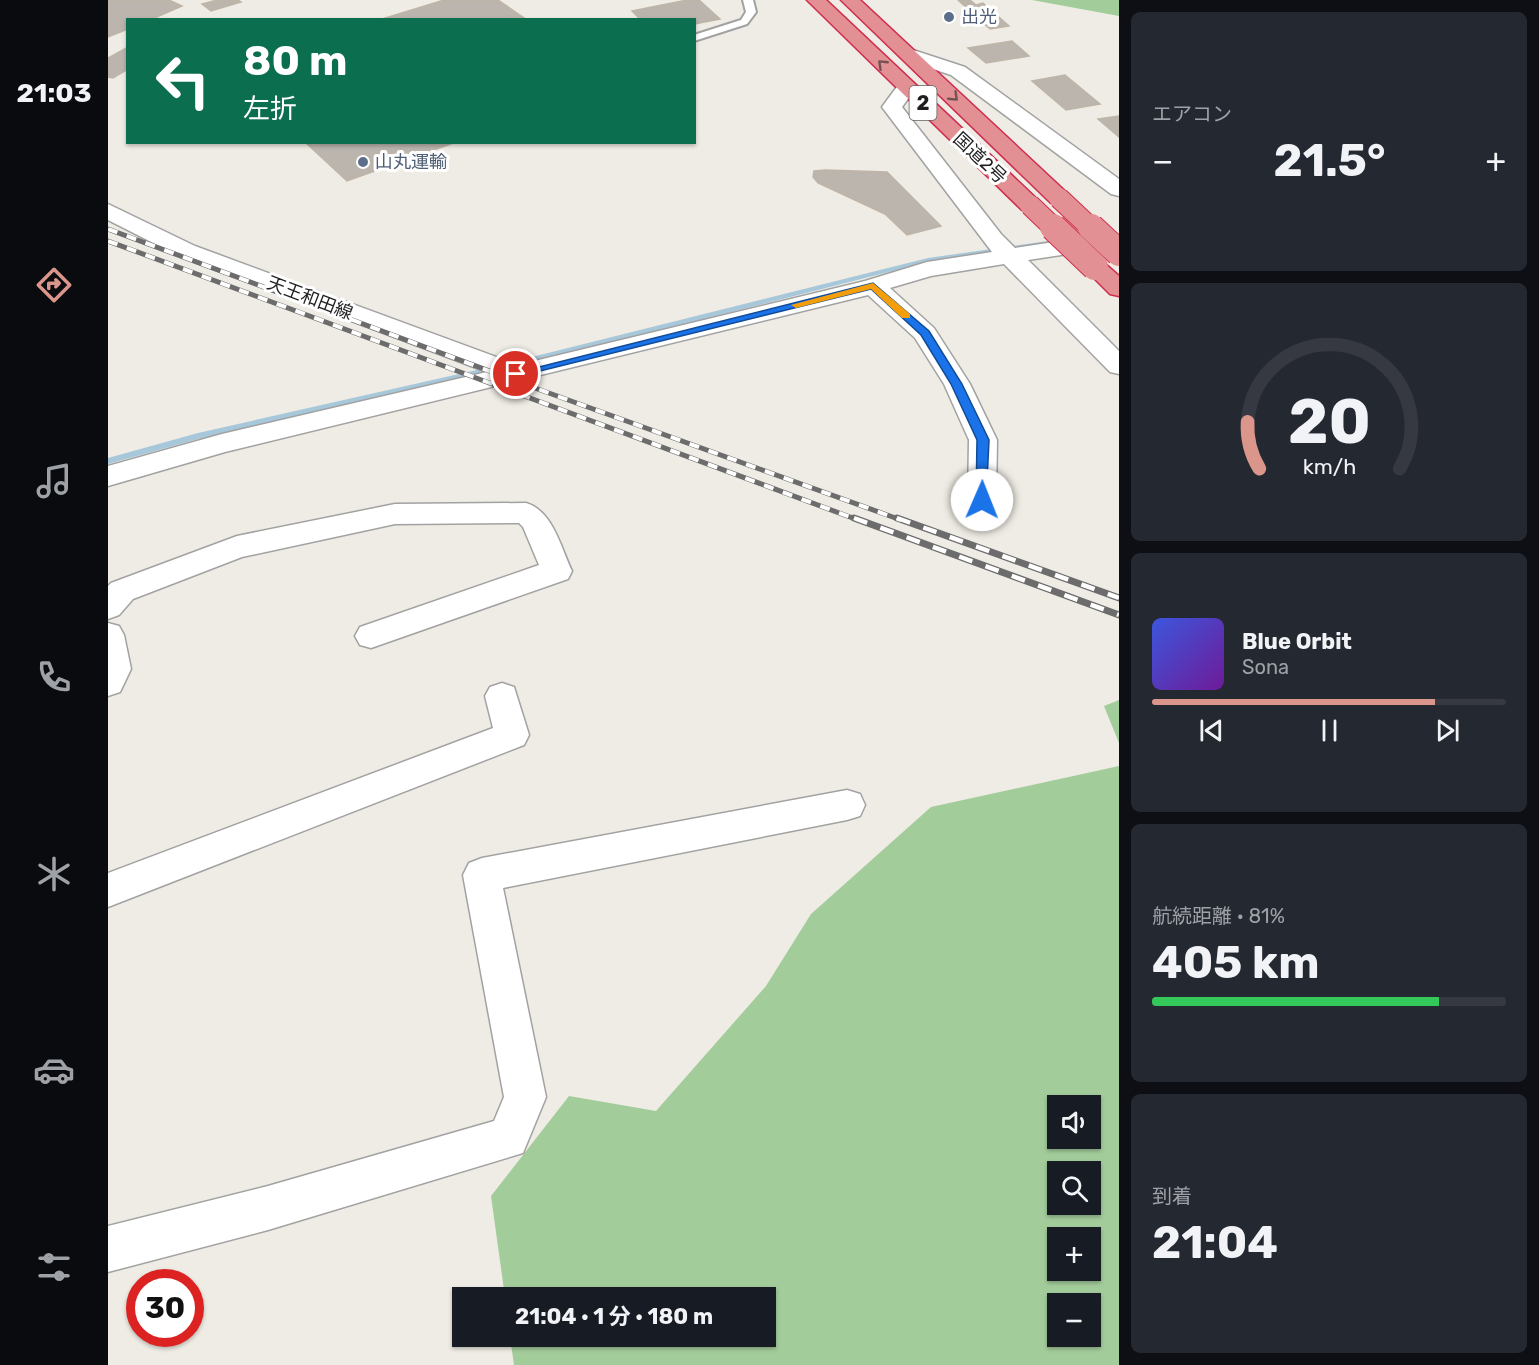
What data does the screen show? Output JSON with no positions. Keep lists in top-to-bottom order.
{
  "streets": {
    "highway": ["2", "国道2号"],
    "street": ["天王和田線"]
  },
  "places": ["出光", "山丸運輸"],
  "page": {
    "tabs": "21:03",
    "tile": [
      "エアコン",
      ["航続距離 · 81%", "405 km"],
      ["到着", "21:04"]
    ],
    "turn": ["80 m", "左折"],
    "heat": ["−", "21.5°", "+"],
    "song": ["Blue Orbit", "Sona"],
    "map_buttons": ["+", "−"],
    "limit": "30",
    "trip": "21:04 · 1 分 · 180 m",
    "gauge": ["20", "km/h"]
  }
}
